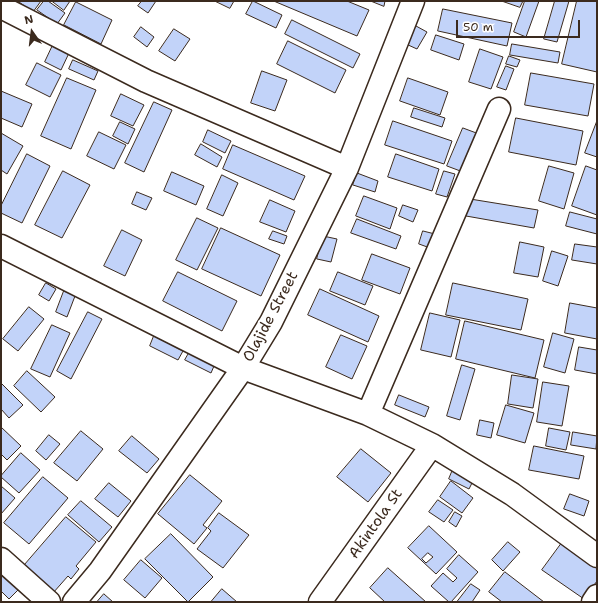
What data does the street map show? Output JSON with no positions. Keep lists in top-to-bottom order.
{
  "streets": {
    "street": ["Olajide Street", "Akintola St"]
  },
  "scale_bar": "50 m",
  "north": "top"
}
